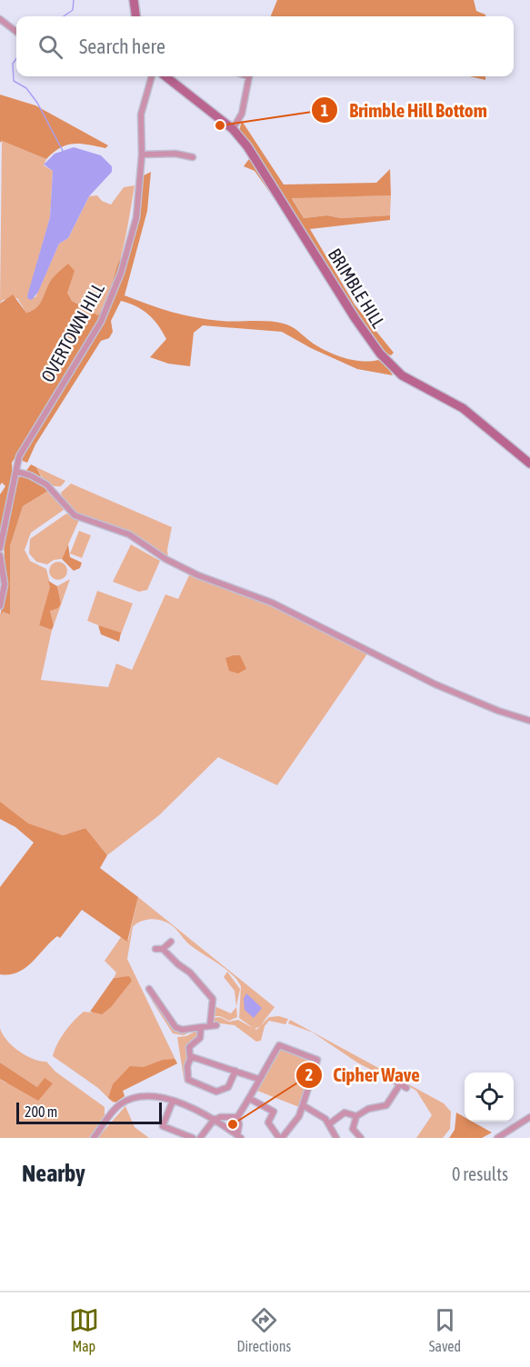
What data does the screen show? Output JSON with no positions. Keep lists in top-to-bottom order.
{
  "streets": {
    "main road": ["BRIMBLE HILL"],
    "street": ["OVERTOWN HILL"]
  },
  "places": ["Brimble Hill Bottom", "Cipher Wave"],
  "scale_bar": "200 m",
  "page": {
    "search": "Search here",
    "scale": "200 m",
    "heading": ["Nearby", "0 results"],
    "nav": ["Map", "Directions", "Saved"]
  }
}
